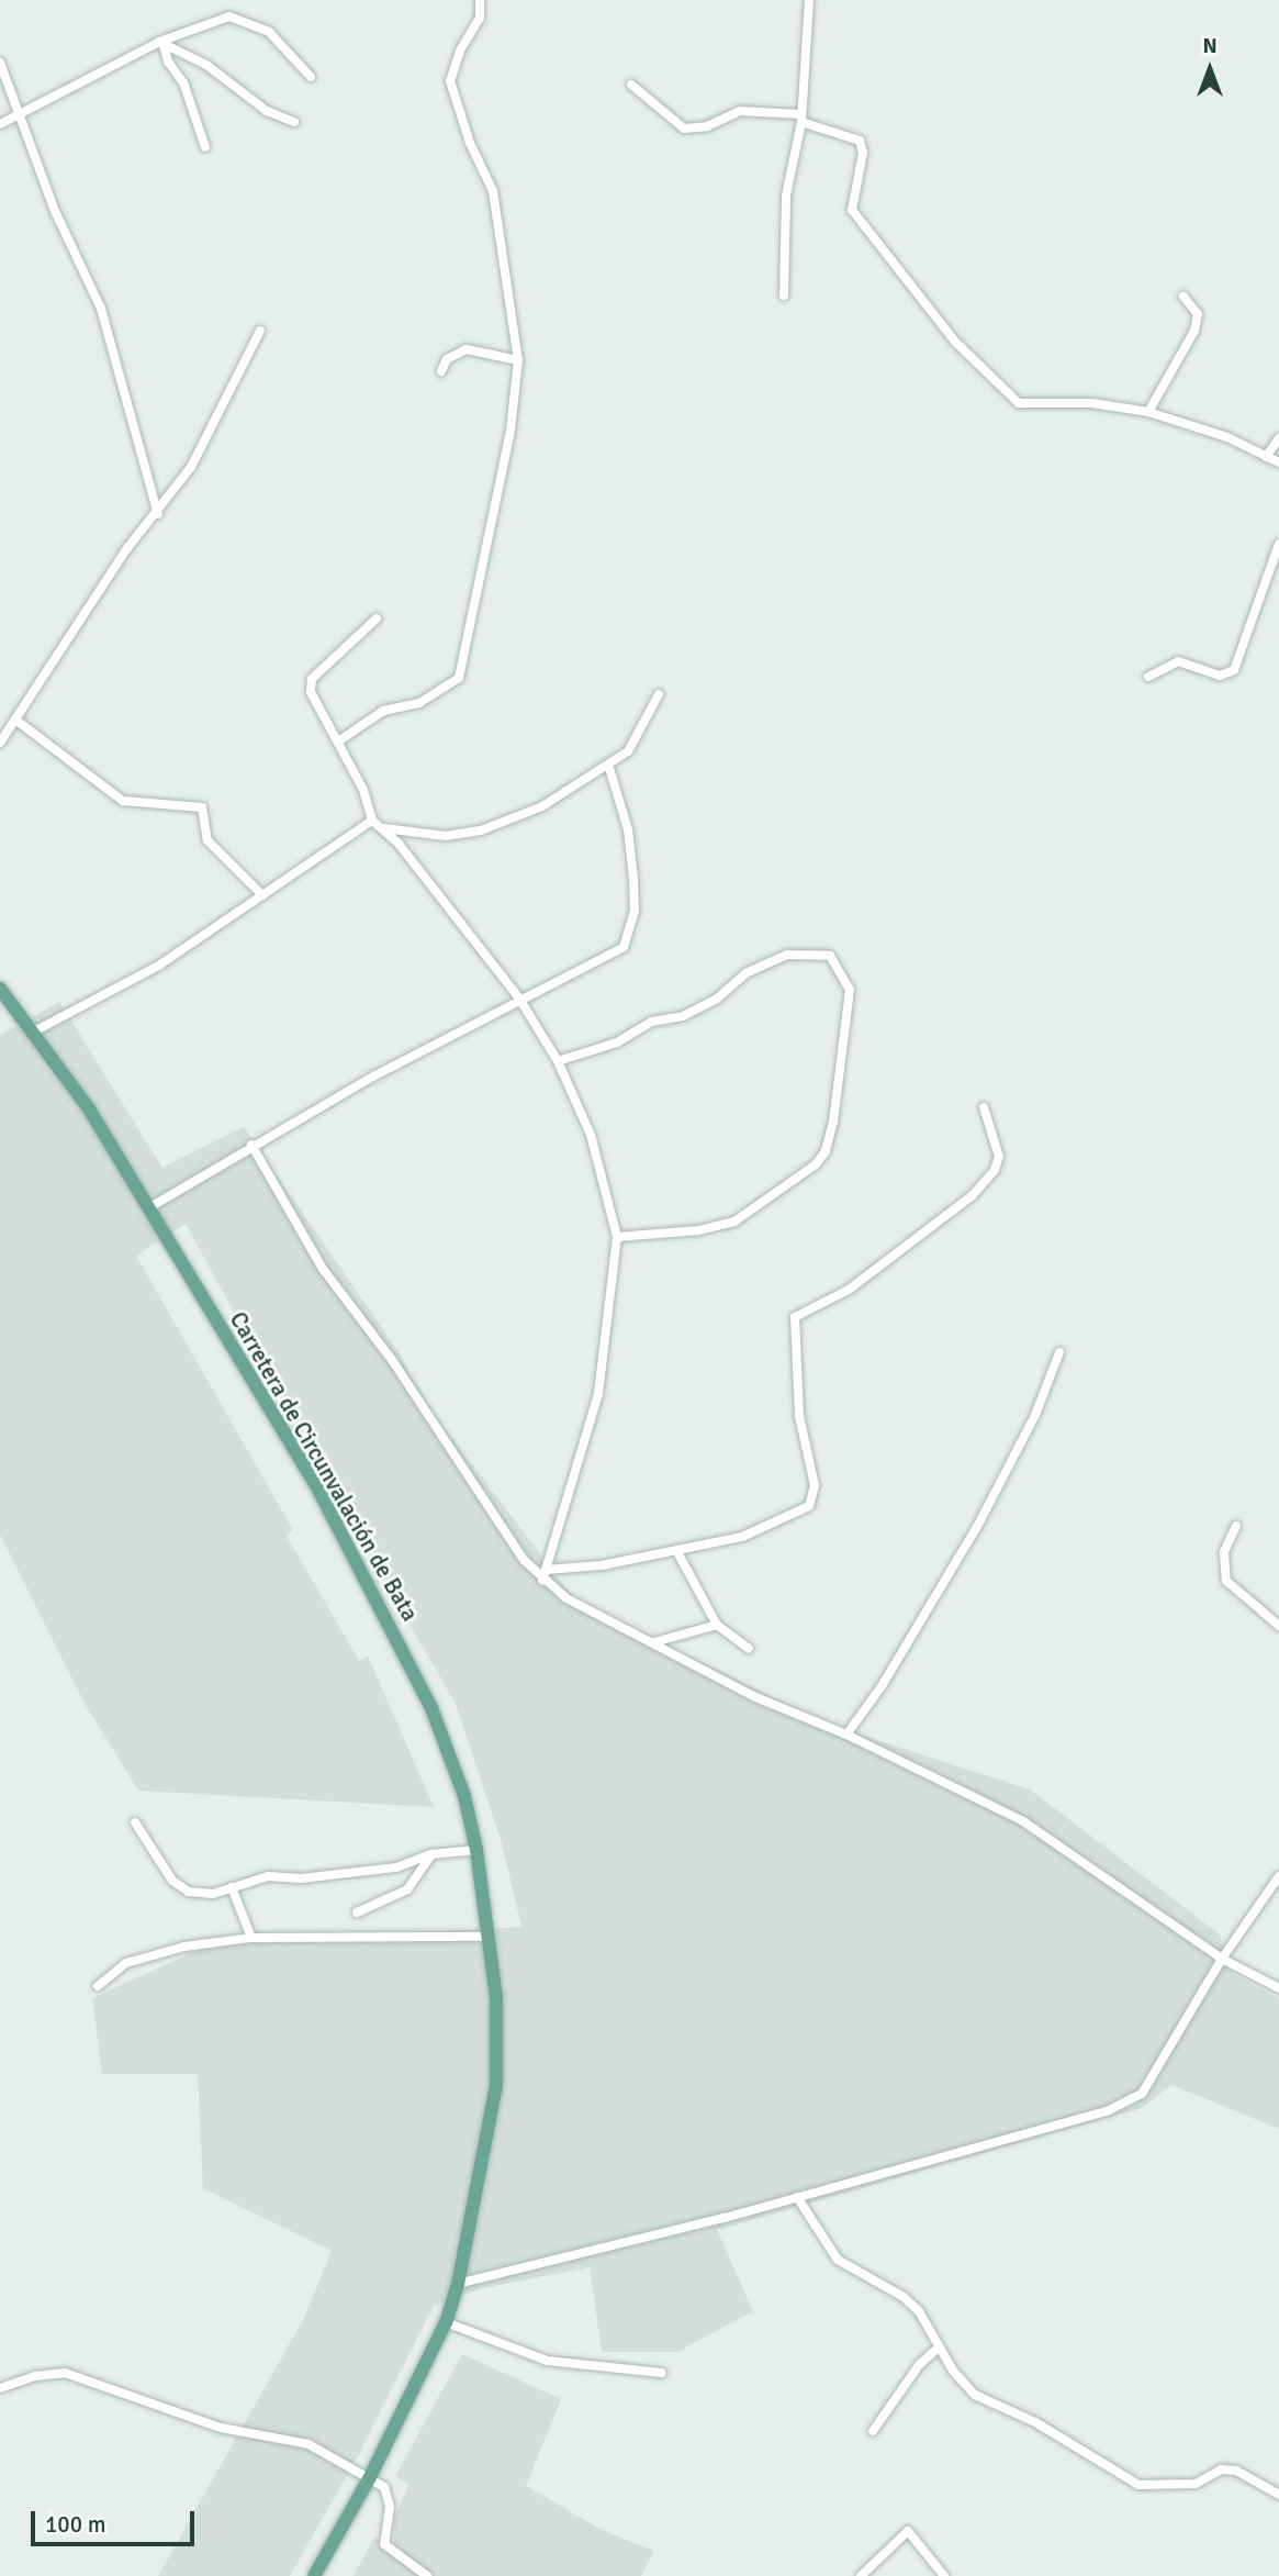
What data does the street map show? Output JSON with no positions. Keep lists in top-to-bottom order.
{
  "streets": {
    "main road": ["Carretera de Circunvalación de Bata"]
  },
  "scale_bar": "100 m",
  "north": "top"
}
